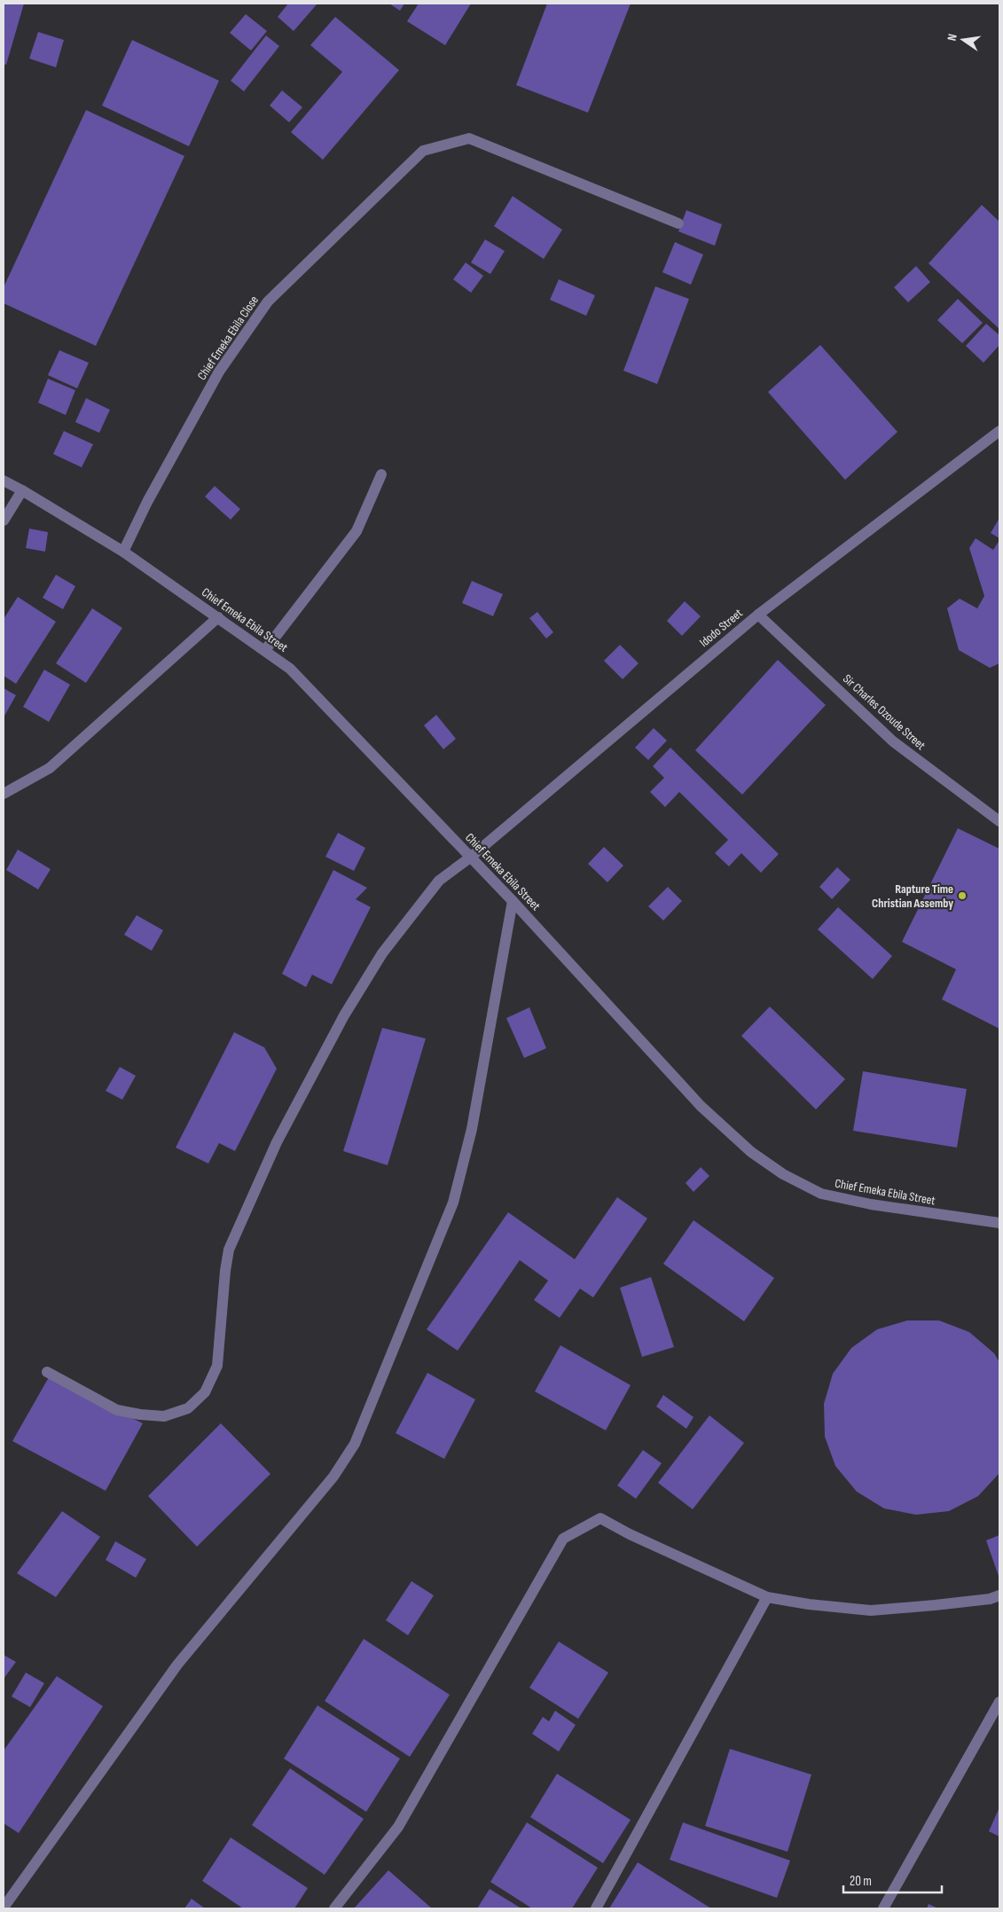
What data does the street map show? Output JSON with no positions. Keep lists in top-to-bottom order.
{
  "streets": {
    "street": [
      "Chief Emeka Ebila Close",
      "Chief Emeka Ebila Street",
      "Idodo Street",
      "Sir Charles Ozoude Street"
    ]
  },
  "crossings": [
    ["Chief Emeka Ebila Close", "Chief Emeka Ebila Street"],
    ["Chief Emeka Ebila Street", "Idodo Street"],
    ["Idodo Street", "Sir Charles Ozoude Street"]
  ],
  "places": ["Rapture Time Christian Assemby"],
  "scale_bar": "20 m",
  "north": "left"
}
